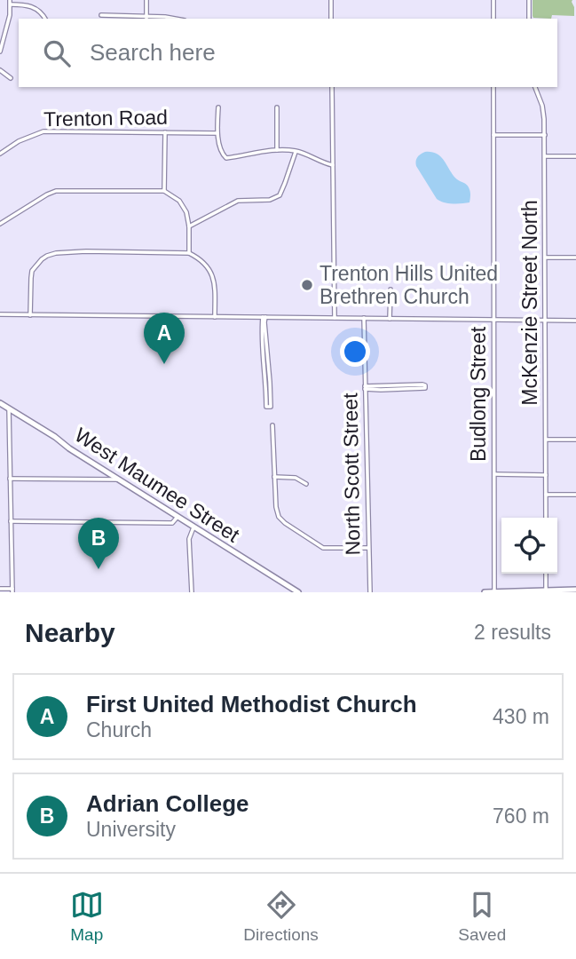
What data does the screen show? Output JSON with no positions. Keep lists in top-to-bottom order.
{
  "streets": {
    "main road": ["West Maumee Street"],
    "street": [
      "Trenton Road",
      "McKenzie Street North",
      "Budlong Street",
      "North Scott Street"
    ]
  },
  "places": ["Trenton Hills United Brethren Church"],
  "page": {
    "search": "Search here",
    "pins": ["A", "B"],
    "heading": ["Nearby", "2 results"],
    "list": [
      {
        "mark": "A",
        "name": "First United Methodist Church",
        "note": "Church",
        "value": "430 m"
      },
      {
        "mark": "B",
        "name": "Adrian College",
        "note": "University",
        "value": "760 m"
      }
    ],
    "nav": ["Map", "Directions", "Saved"]
  }
}
